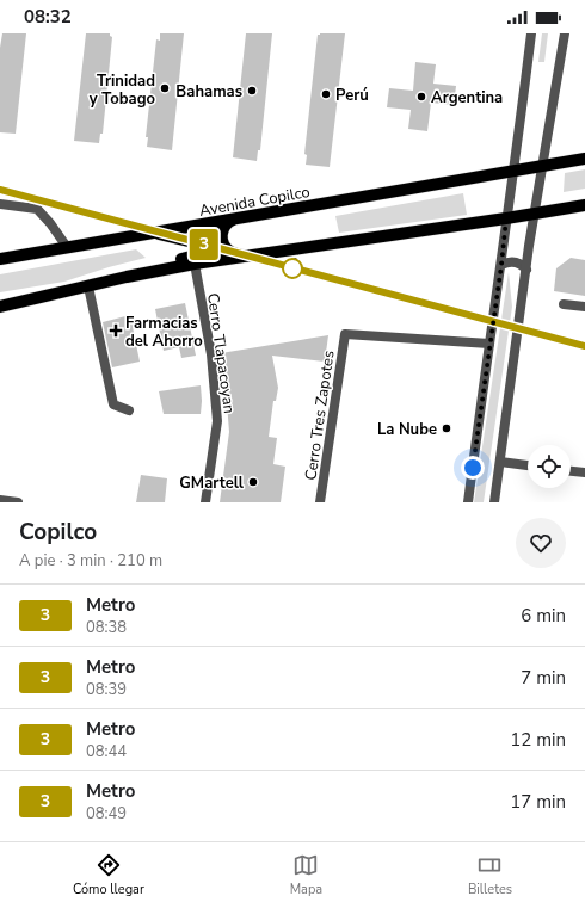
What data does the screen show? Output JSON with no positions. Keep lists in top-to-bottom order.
{
  "streets": {
    "main road": ["Avenida Copilco"],
    "street": ["Cerro Tlapacoyan", "Cerro Tres Zapotes"]
  },
  "places": {
    "other": [
      "Trinidad y Tobago",
      "Bahamas",
      "Perú",
      "Argentina",
      "La Nube",
      "GMartell"
    ],
    "health": ["Farmacias del Ahorro"]
  },
  "lines": ["metro line 3"],
  "page": {
    "status": "08:32",
    "on_map": "3",
    "heading": ["Copilco", "A pie · 3 min · 210 m"],
    "list": [
      {
        "mark": "3",
        "name": "Metro",
        "note": "08:38",
        "value": "6 min"
      },
      {
        "mark": "3",
        "name": "Metro",
        "note": "08:39",
        "value": "7 min"
      },
      {
        "mark": "3",
        "name": "Metro",
        "note": "08:44",
        "value": "12 min"
      },
      {
        "mark": "3",
        "name": "Metro",
        "note": "08:49",
        "value": "17 min"
      }
    ],
    "tabs": ["Cómo llegar", "Mapa", "Billetes"]
  }
}
